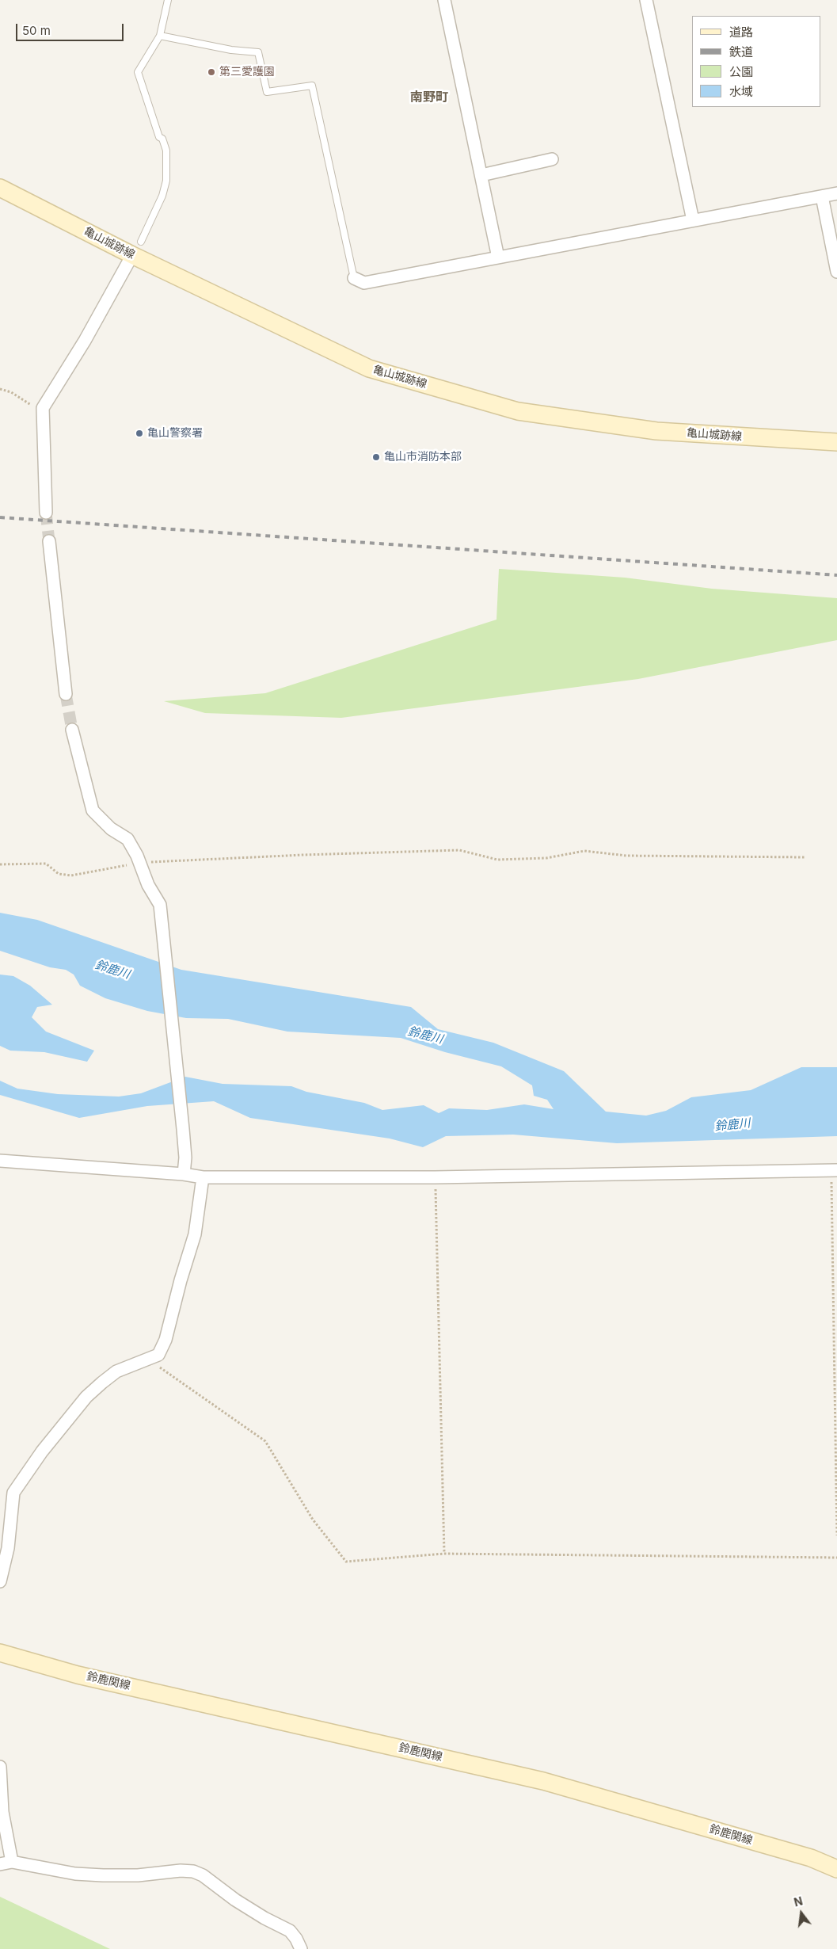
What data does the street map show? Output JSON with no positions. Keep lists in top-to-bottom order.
{
  "streets": {
    "main road": ["亀山城跡線", "鈴鹿関線"]
  },
  "districts": ["南野町"],
  "water": ["鈴鹿川"],
  "places": ["第三愛護園", "亀山警察署", "亀山市消防本部"],
  "legend": [
    "道路",
    "鉄道",
    "公園",
    "水域"
  ],
  "scale_bar": "50 m",
  "north": "top"
}
